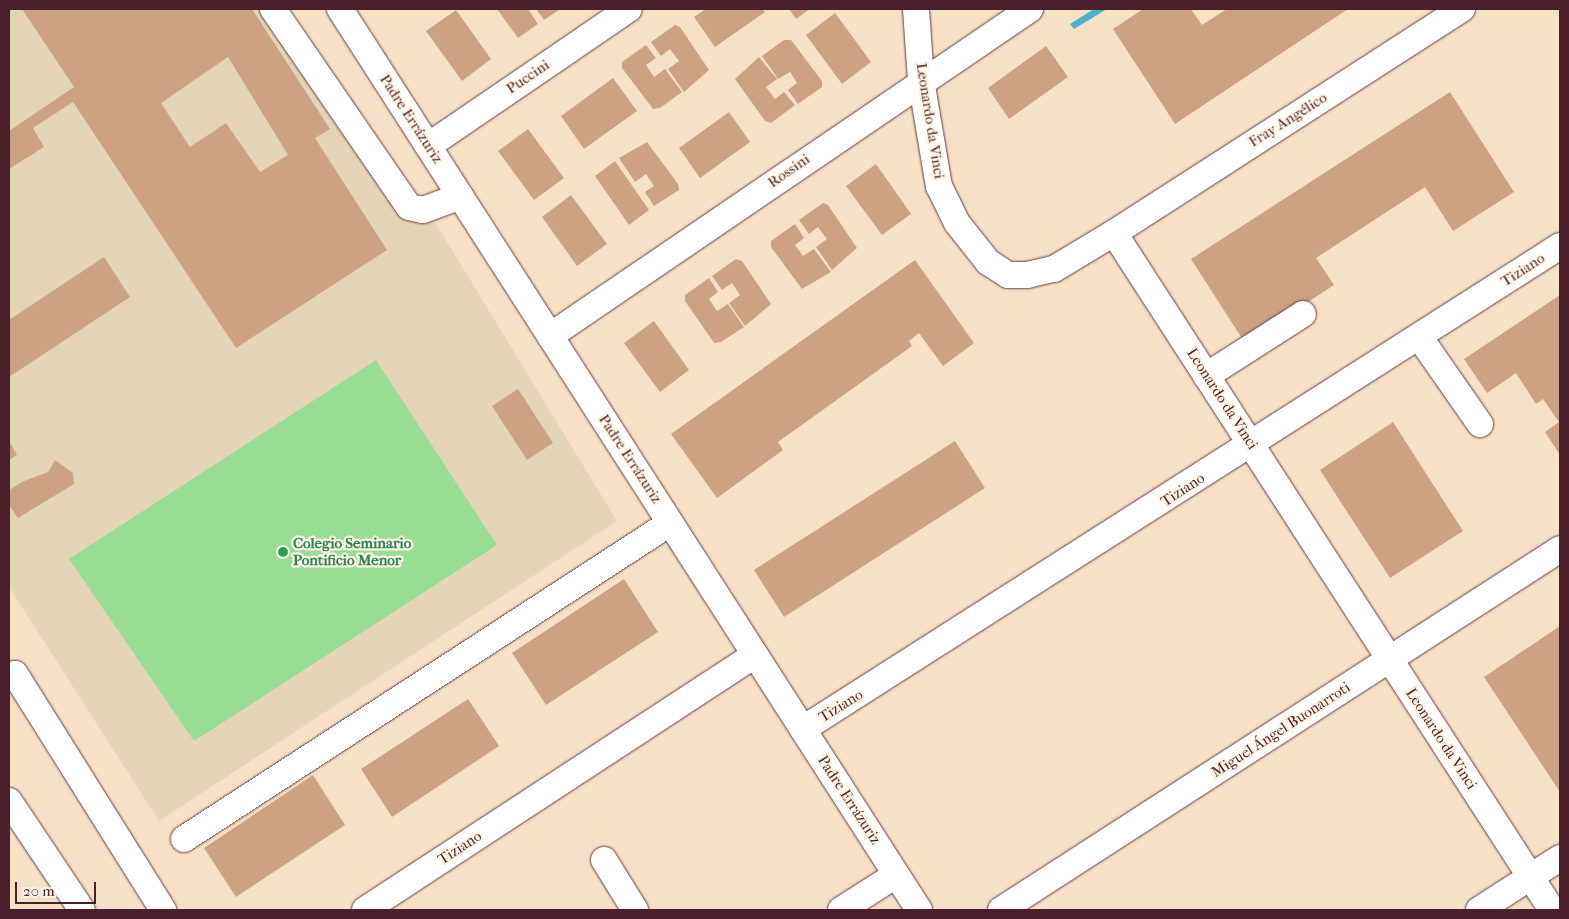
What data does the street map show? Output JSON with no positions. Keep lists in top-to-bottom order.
{
  "streets": {
    "street": [
      "Puccini",
      "Padre Errázuriz",
      "Fray Angélico",
      "Leonardo da Vinci",
      "Rossini",
      "Tiziano",
      "Miguel Ángel Buonarroti"
    ]
  },
  "crossings": [
    ["Puccini", "Padre Errázuriz"],
    ["Padre Errázuriz", "Rossini"],
    ["Padre Errázuriz", "Tiziano"],
    ["Fray Angélico", "Leonardo da Vinci"],
    ["Leonardo da Vinci", "Rossini"],
    ["Leonardo da Vinci", "Tiziano"],
    ["Leonardo da Vinci", "Miguel Ángel Buonarroti"]
  ],
  "places": ["Colegio Seminario Pontificio Menor"],
  "scale_bar": "20 m"
}
